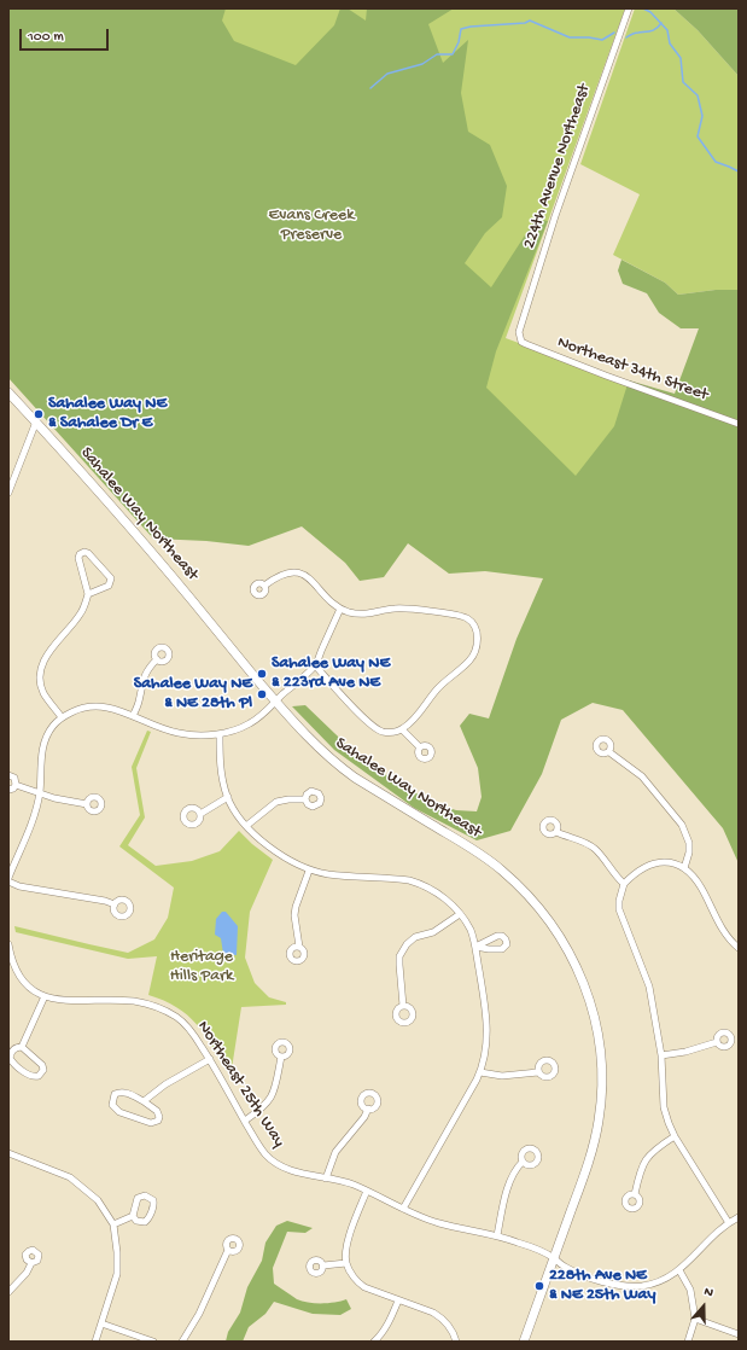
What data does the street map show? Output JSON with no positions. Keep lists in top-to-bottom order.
{
  "streets": {
    "main road": ["Sahalee Way Northeast"],
    "street": ["224th Avenue Northeast", "Northeast 34th Street", "Northeast 25th Way"]
  },
  "crossings": [
    ["224th Avenue Northeast", "Northeast 34th Street"],
    ["Sahalee Way Northeast", "Northeast 25th Way"]
  ],
  "parks": ["Evans Creek Preserve", "Heritage Hills Park"],
  "places": [
    "Sahalee Way NE & Sahalee Dr E",
    "Sahalee Way NE & 223rd Ave NE",
    "Sahalee Way NE & NE 28th Pl",
    "228th Ave NE & NE 25th Way"
  ],
  "scale_bar": "100 m",
  "north": "top"
}
